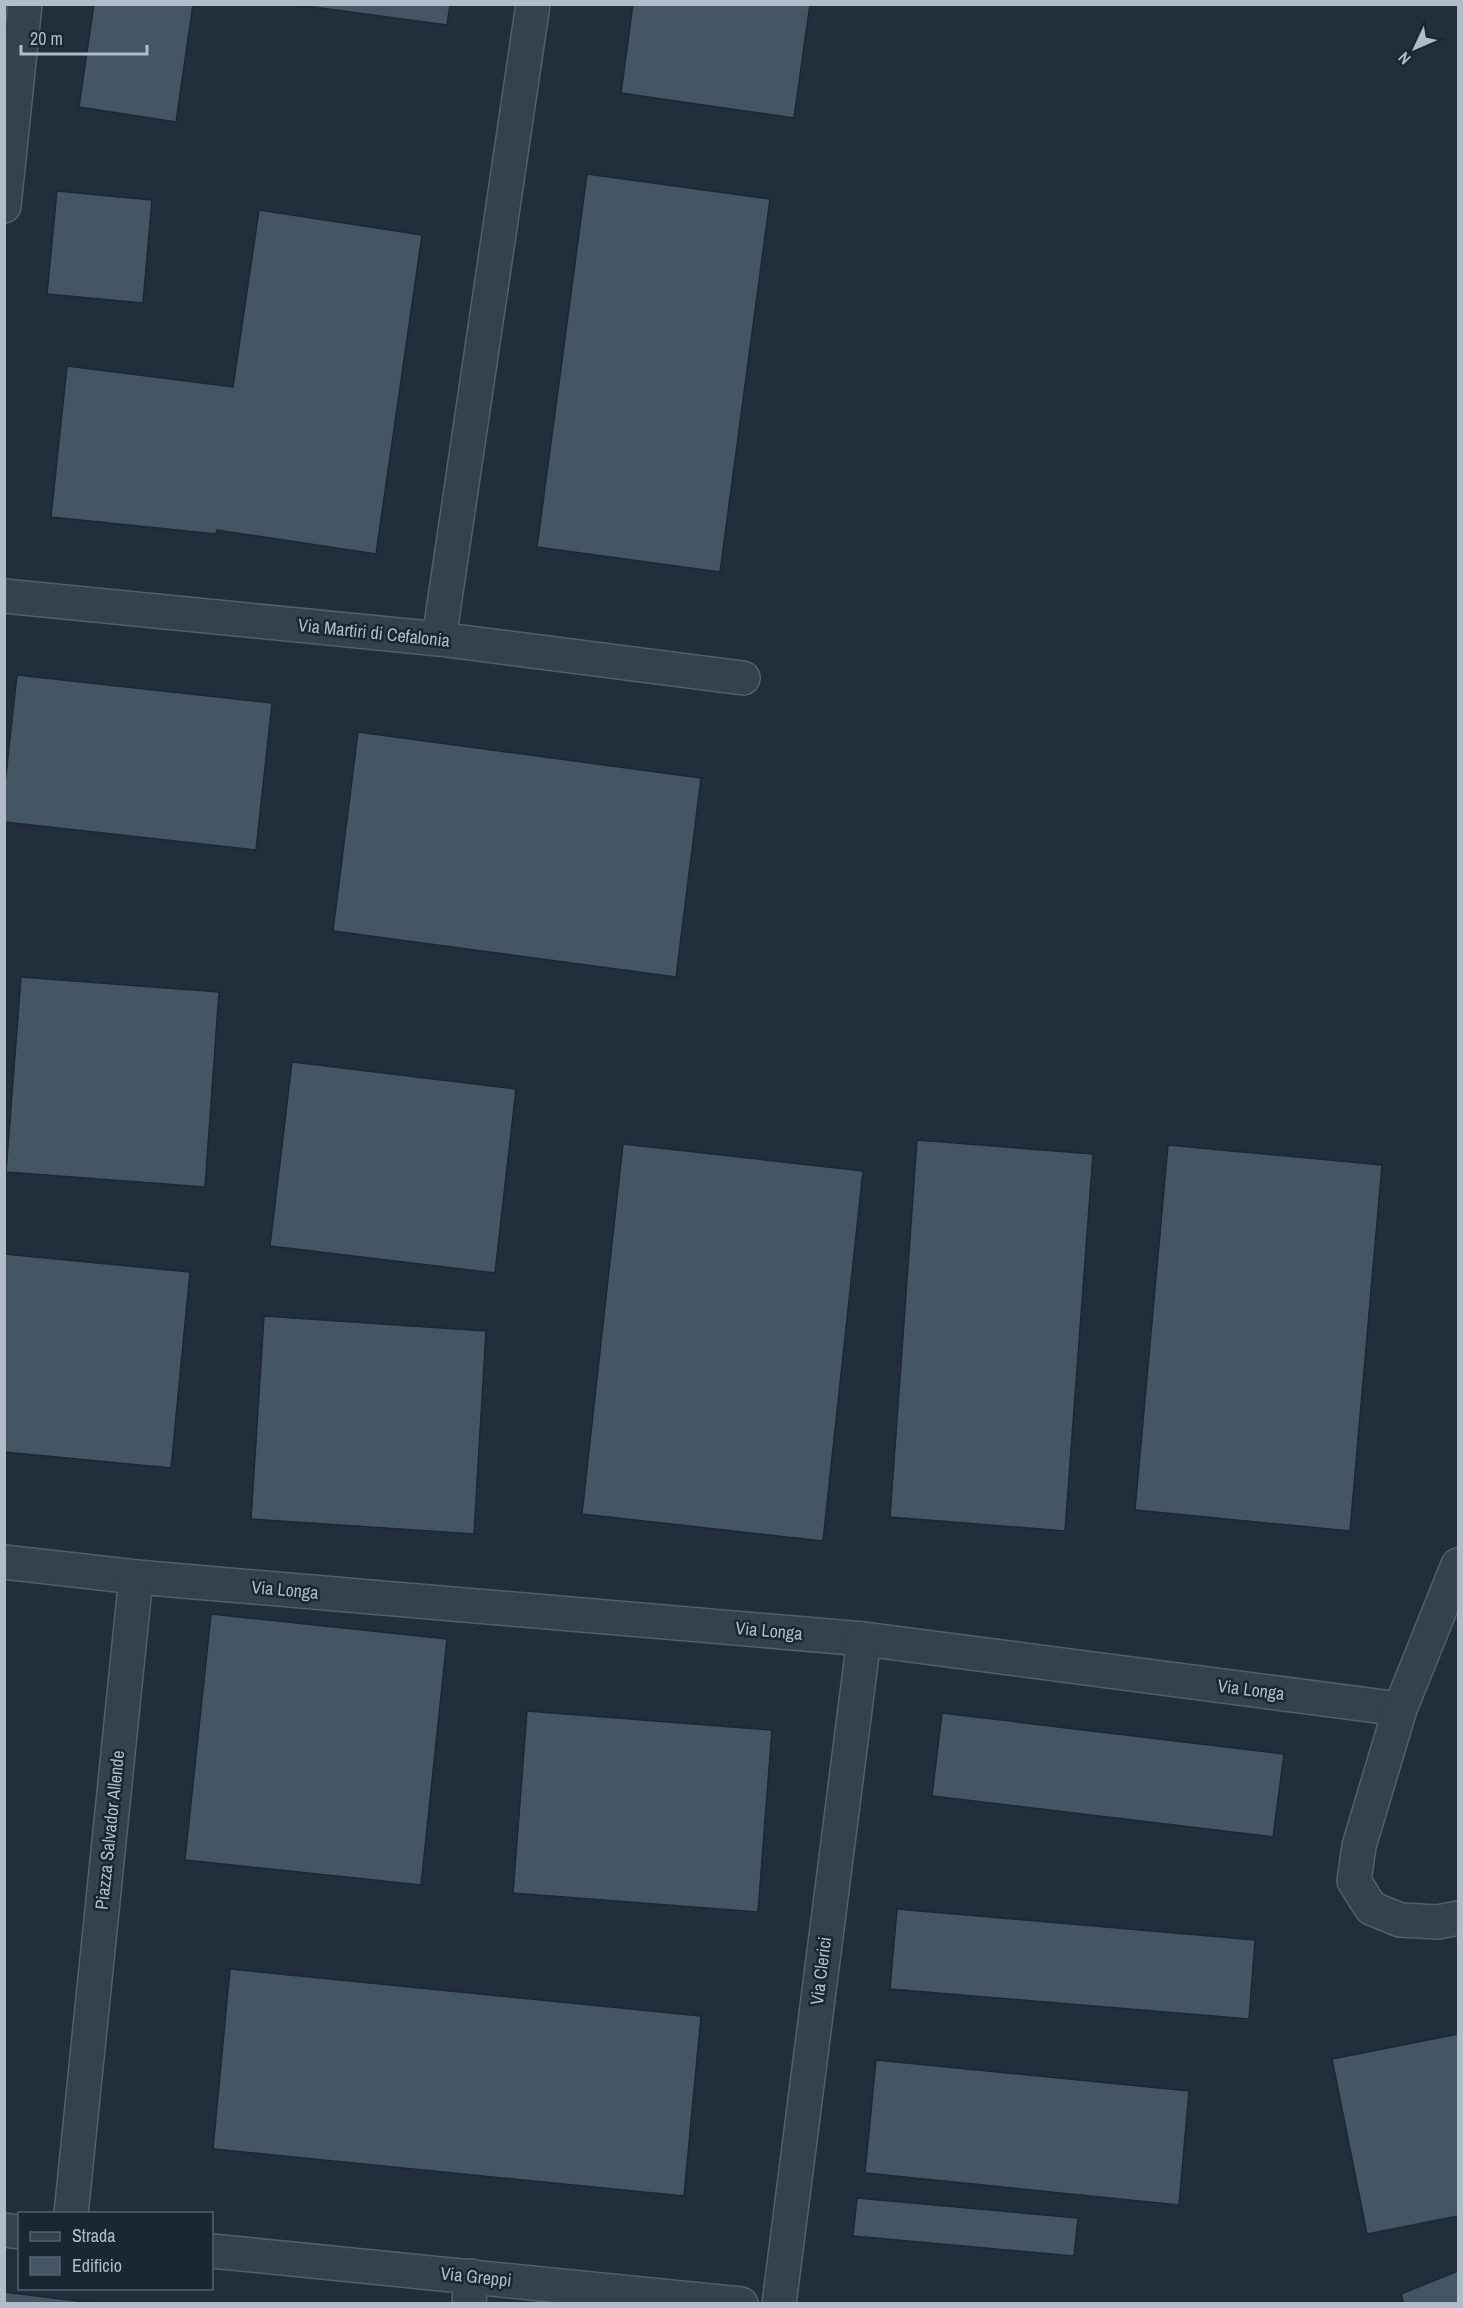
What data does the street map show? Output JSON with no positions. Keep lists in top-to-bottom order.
{
  "streets": {
    "street": [
      "Via Martiri di Cefalonia",
      "Via Longa",
      "Piazza Salvador Allende",
      "Via Clerici",
      "Via Greppi"
    ]
  },
  "crossings": [
    ["Via Longa", "Piazza Salvador Allende"],
    ["Via Longa", "Via Clerici"]
  ],
  "legend": ["Strada", "Edificio"],
  "scale_bar": "20 m",
  "north": "bottom left"
}
